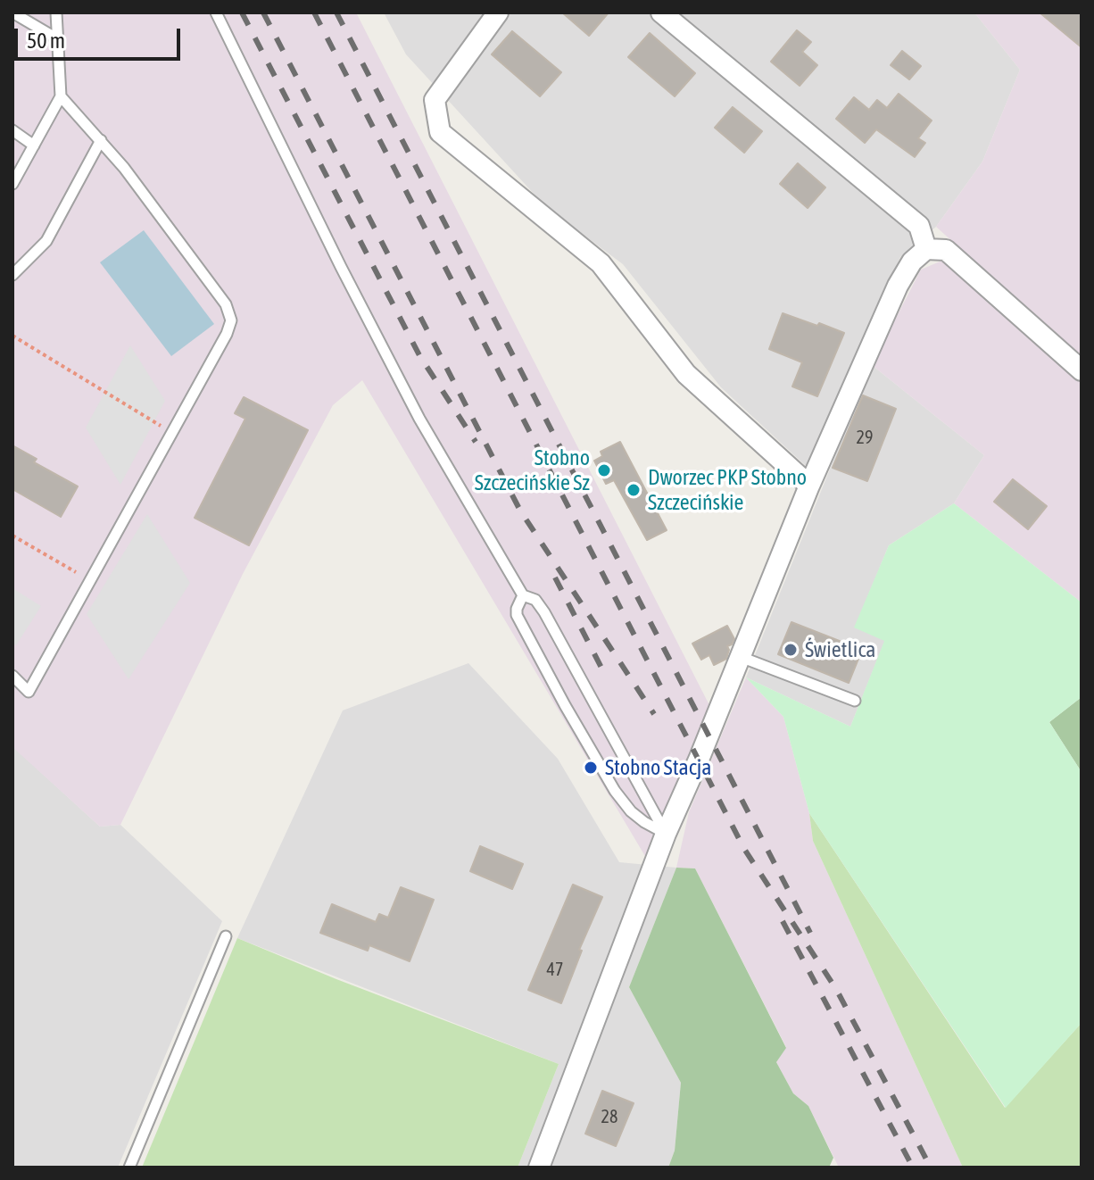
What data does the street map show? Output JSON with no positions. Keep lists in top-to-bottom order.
{
  "places": [
    "Stobno Szczecińskie Sz",
    "Dworzec PKP Stobno Szczecińskie",
    "Świetlica",
    "Stobno Stacja"
  ],
  "house_numbers": ["29", "47", "28"],
  "scale_bar": "50 m"
}
